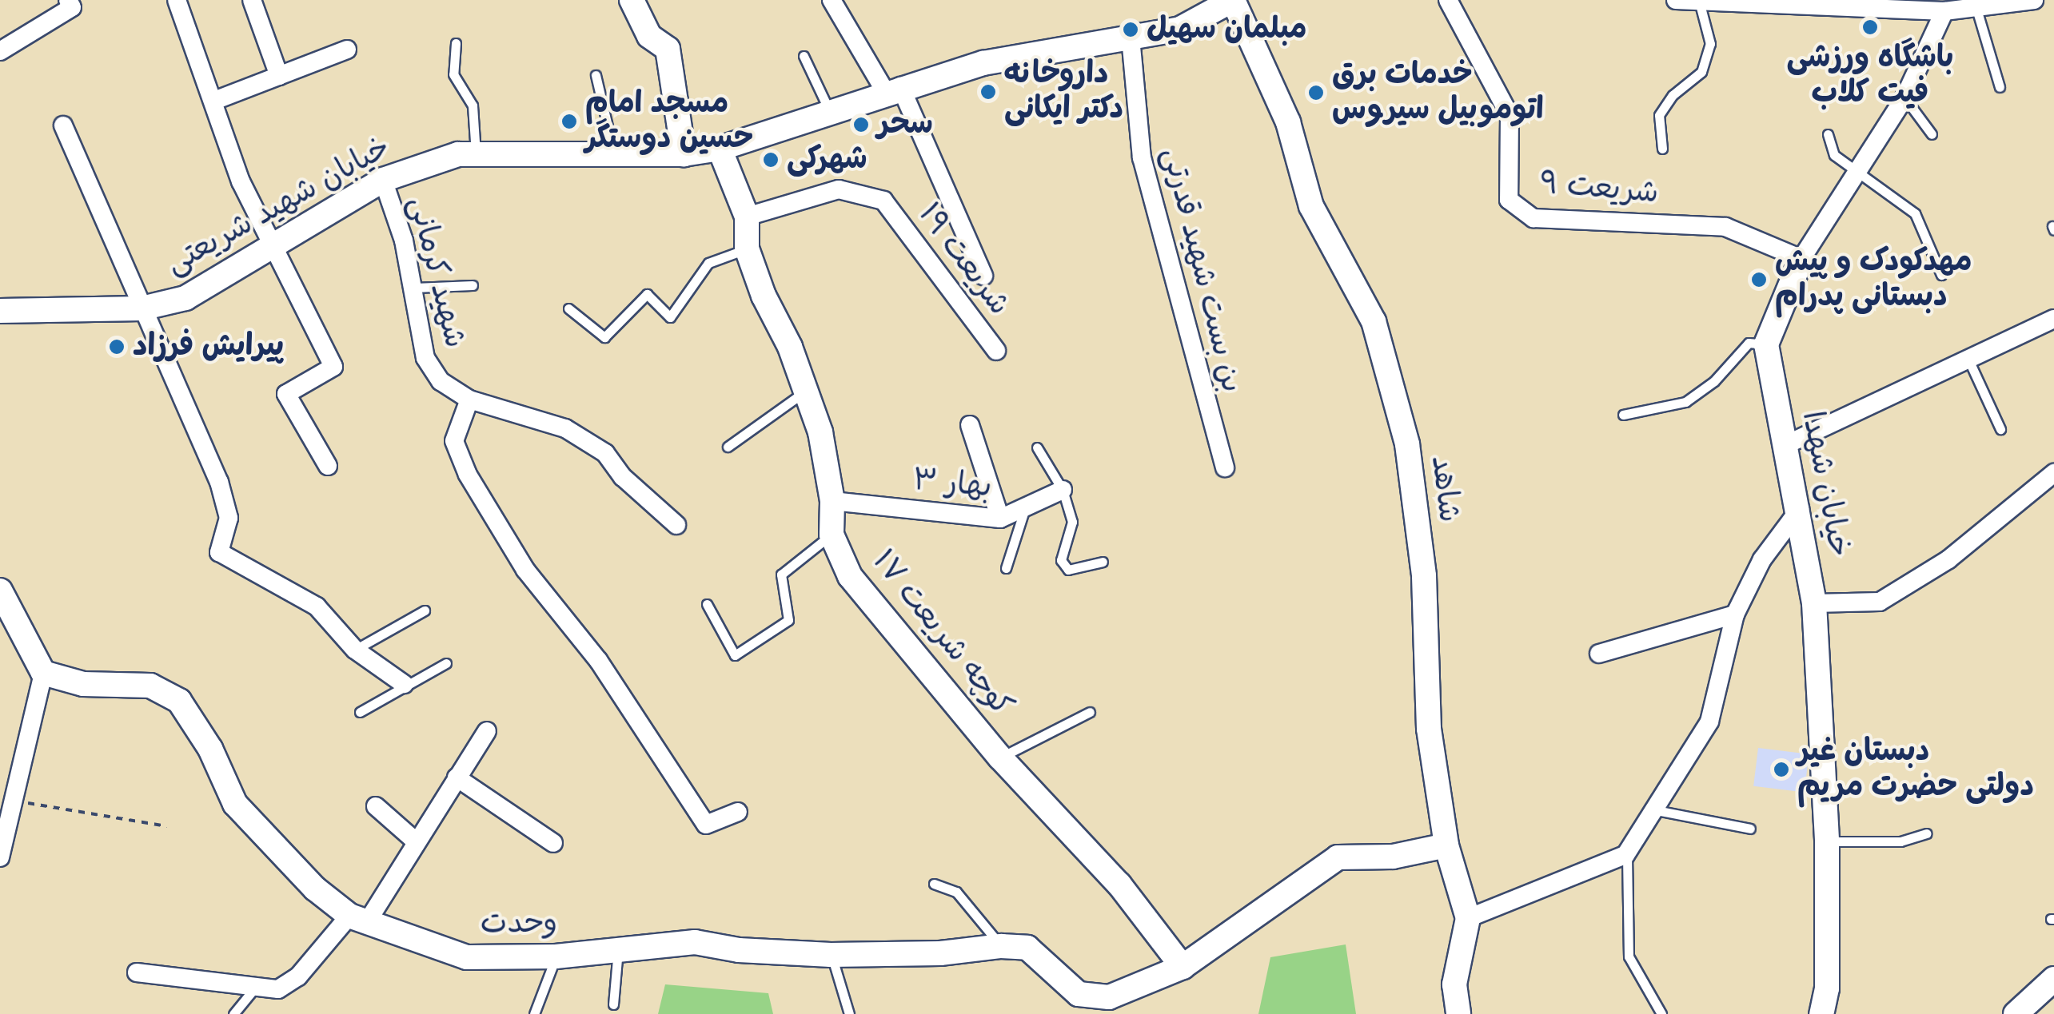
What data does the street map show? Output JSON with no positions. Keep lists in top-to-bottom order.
{
  "streets": {
    "street": [
      "شریعت ۹",
      "خیابان شهید شریعتی",
      "شریعت ۱۹",
      "بن بست شهید قدرتی",
      "شهید کرمانی",
      "بهار ۳",
      "خیابان شهدا",
      "شاهد",
      "کوچه شریعت ۱۷",
      "وحدت"
    ]
  },
  "crossings": [
    ["خیابان شهید شریعتی", "بن بست شهید قدرتی"],
    ["خیابان شهید شریعتی", "شهید کرمانی"],
    ["خیابان شهید شریعتی", "شاهد"],
    ["خیابان شهید شریعتی", "کوچه شریعت ۱۷"],
    ["شریعت ۱۹", "کوچه شریعت ۱۷"],
    ["بهار ۳", "کوچه شریعت ۱۷"],
    ["شاهد", "وحدت"],
    ["کوچه شریعت ۱۷", "وحدت"]
  ],
  "places": [
    "باشگاه ورزشی فیت کلاب",
    "مبلمان سهیل",
    "داروخانه دکتر ایکانی",
    "خدمات برق اتوموبیل سیروس",
    "مسجد امام حسین دوستگر",
    "سحر",
    "شهرکی",
    "مهدکودک و پیش دبستانی پدرام",
    "پیرایش فرزاد",
    "دبستان غیر دولتی حضرت مریم"
  ]
}
